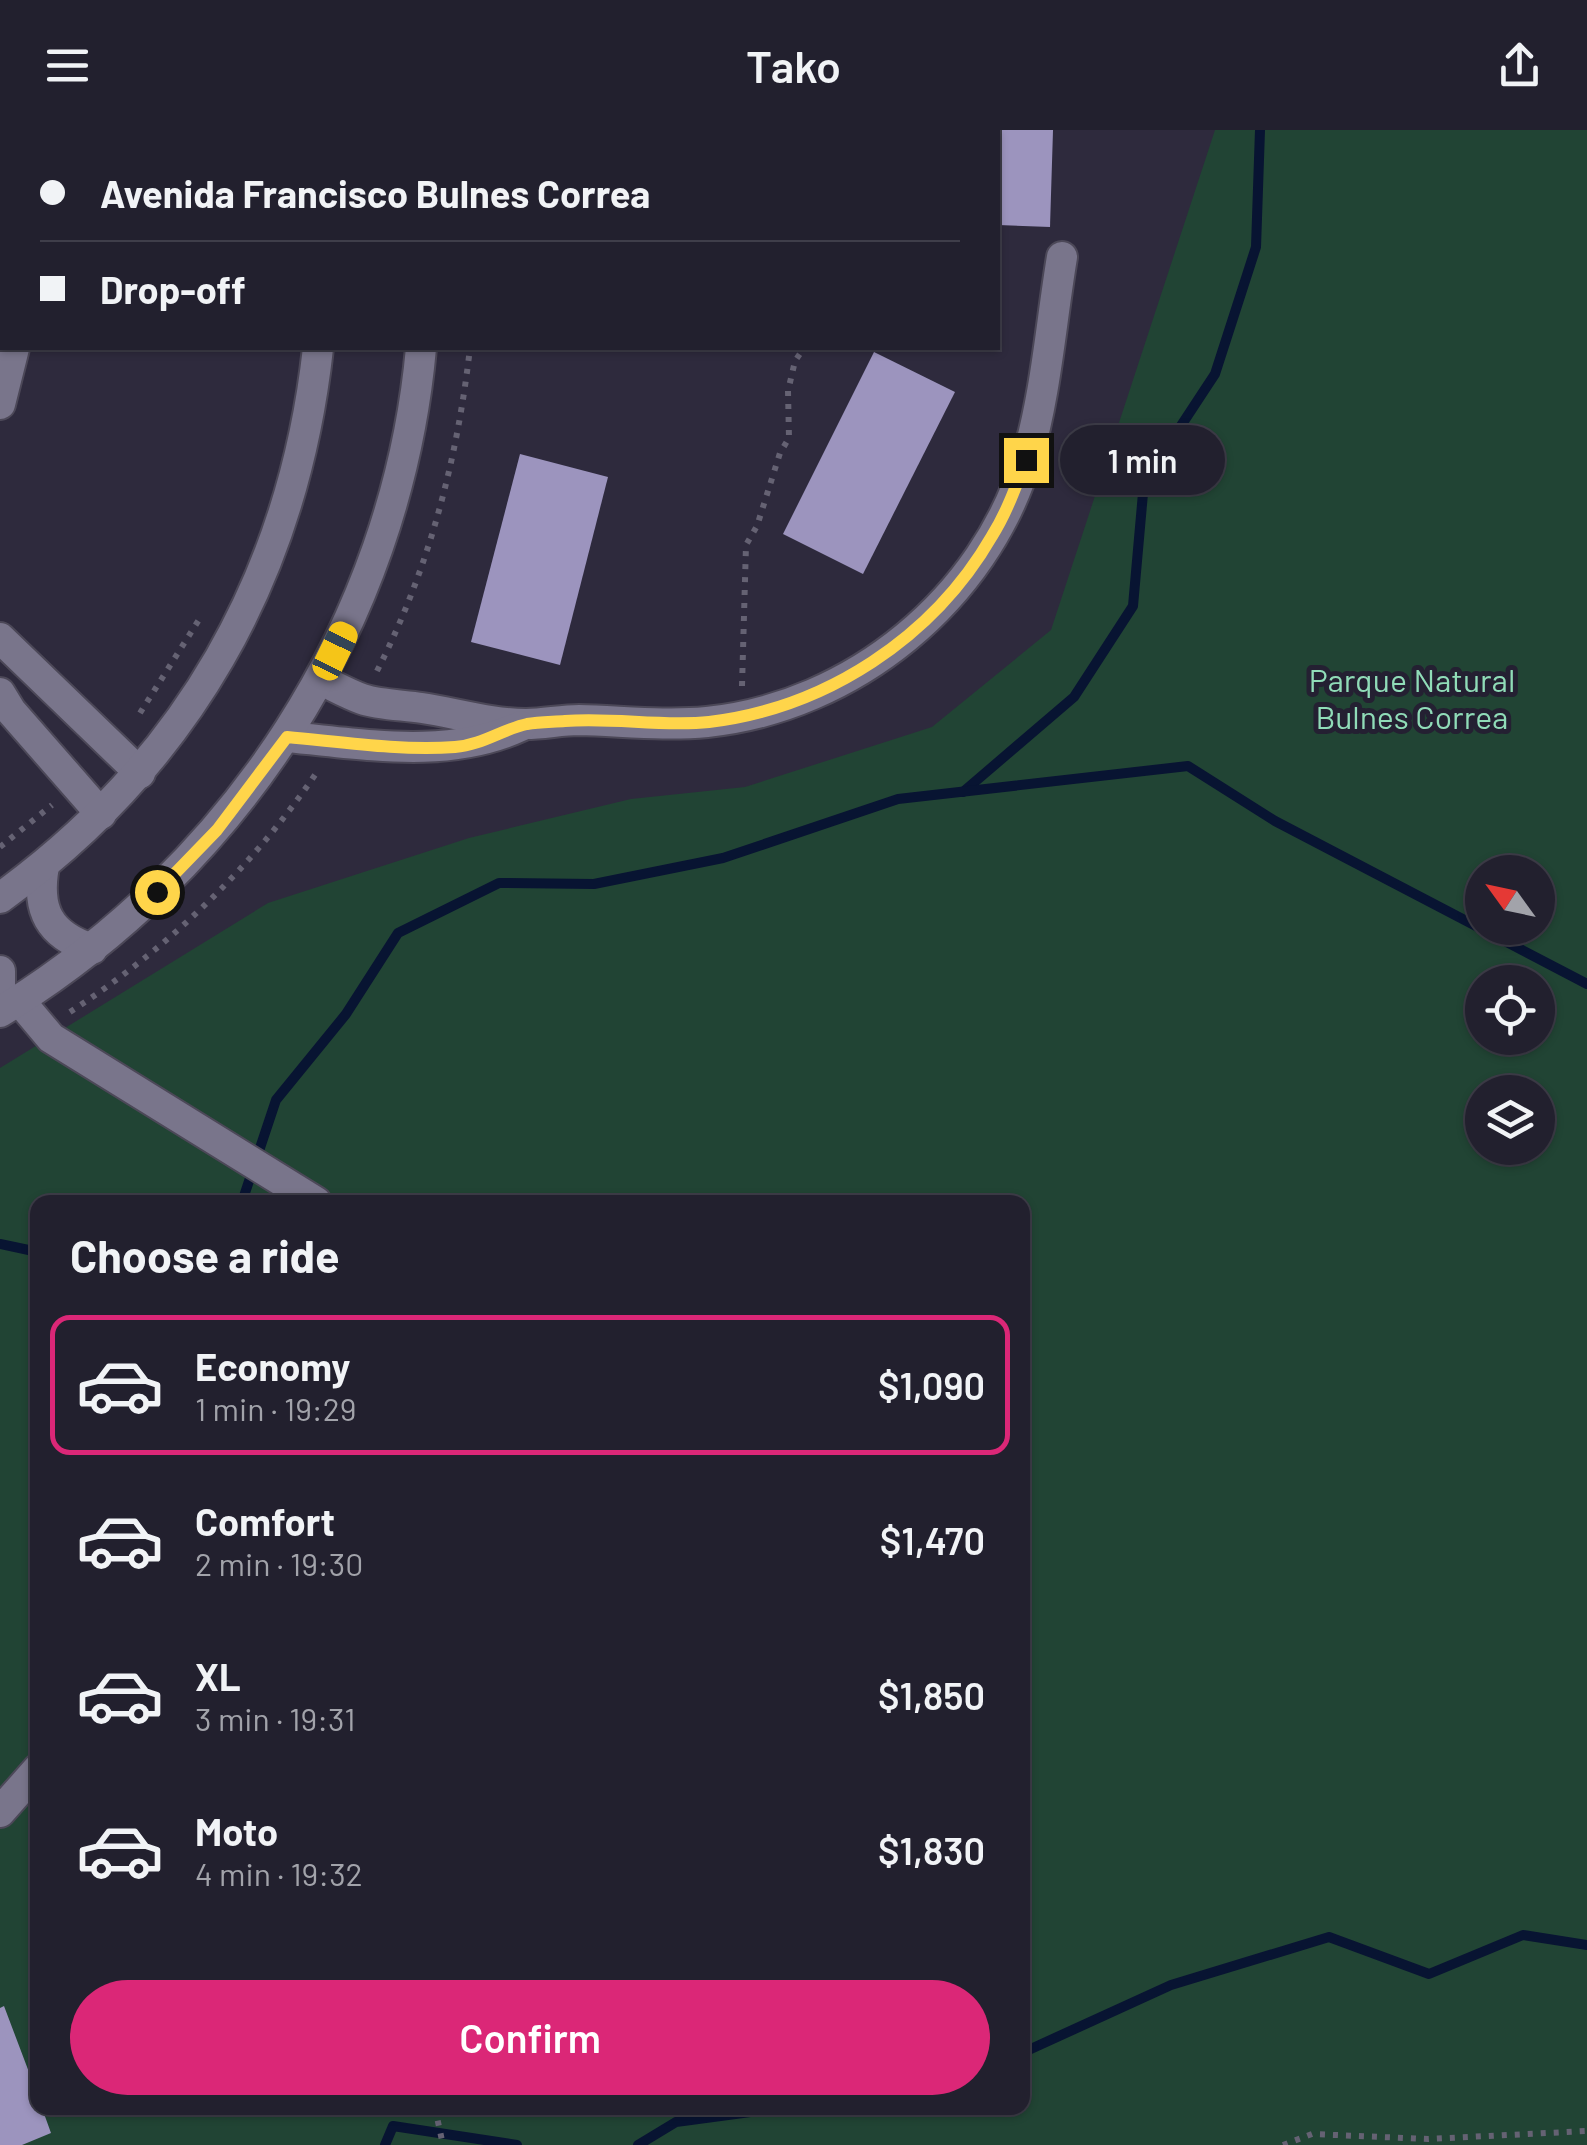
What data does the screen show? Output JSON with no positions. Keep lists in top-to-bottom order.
{
  "parks": ["Parque Natural Bulnes Correa"],
  "north": "top left",
  "page": {
    "header": "Tako",
    "banner": ["Avenida Francisco Bulnes Correa", "Drop-off"],
    "bubble": "1 min",
    "heading": "Choose a ride",
    "list": [
      {
        "name": "Economy",
        "note": "1 min · 19:29",
        "value": "$1,090"
      },
      {
        "name": "Comfort",
        "note": "2 min · 19:30",
        "value": "$1,470"
      },
      {
        "name": "XL",
        "note": "3 min · 19:31",
        "value": "$1,850"
      },
      {
        "name": "Moto",
        "note": "4 min · 19:32",
        "value": "$1,830"
      }
    ],
    "buttons": "Confirm"
  }
}
